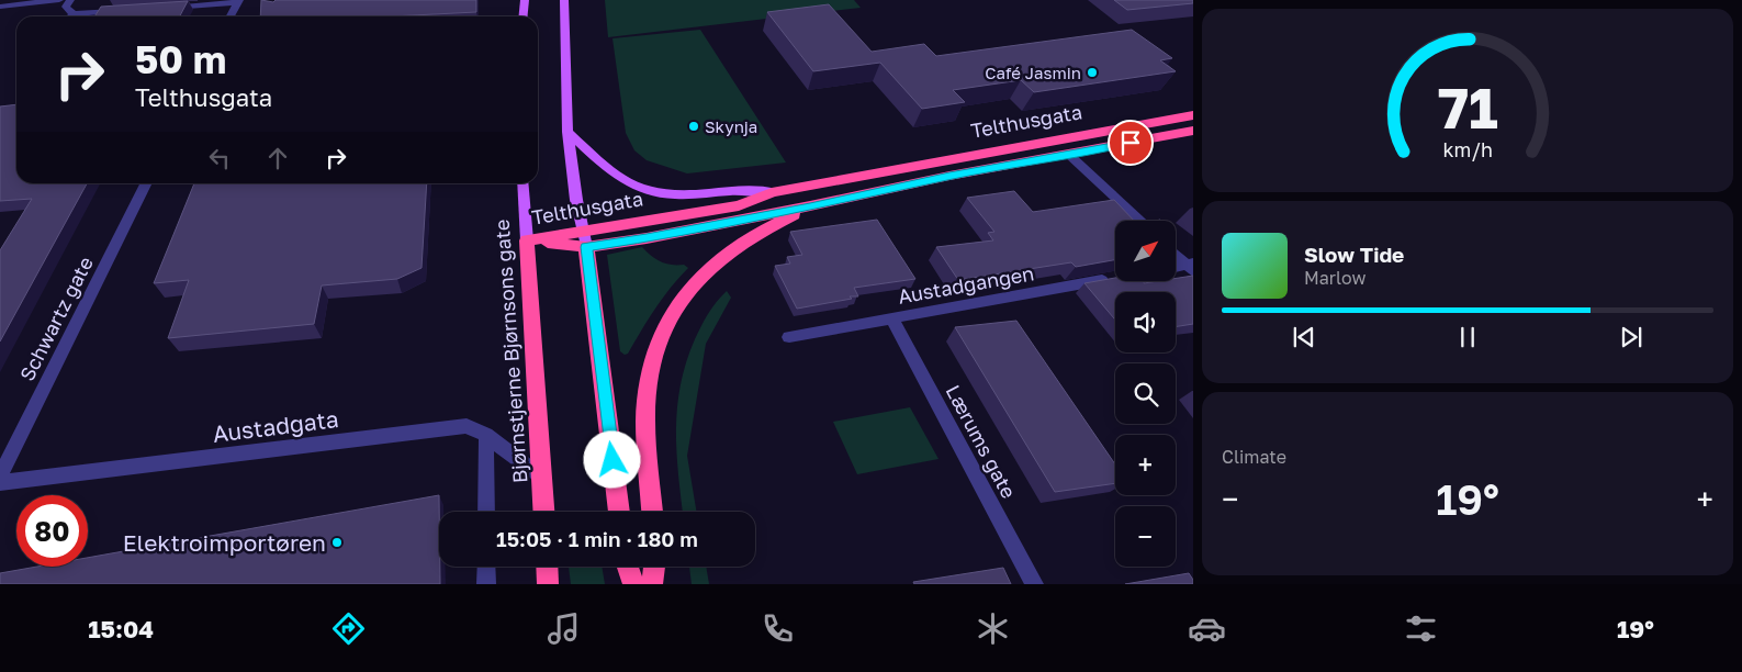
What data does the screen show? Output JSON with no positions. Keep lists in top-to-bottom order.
{
  "streets": {
    "highway": ["Telthusgata", "Bjørnstjerne Bjørnsons gate"],
    "street": [
      "Austadgangen",
      "Schwartz gate",
      "Austadgata",
      "Lærums gate"
    ]
  },
  "crossings": [
    ["Telthusgata", "Bjørnstjerne Bjørnsons gate"],
    ["Austadgangen", "Lærums gate"],
    ["Bjørnstjerne Bjørnsons gate", "Austadgata"]
  ],
  "places": ["Café Jasmin", "Skynja", "Elektroimportøren"],
  "north": "top right",
  "page": {
    "turn": ["50 m", "Telthusgata"],
    "map_buttons": ["+", "−"],
    "song": ["Slow Tide", "Marlow"],
    "tile": "Climate",
    "heat": ["−", "19°", "+"],
    "limit": "80",
    "trip": "15:05 · 1 min · 180 m",
    "tabs": ["15:04", "19°"],
    "gauge": ["71", "km/h"]
  }
}
